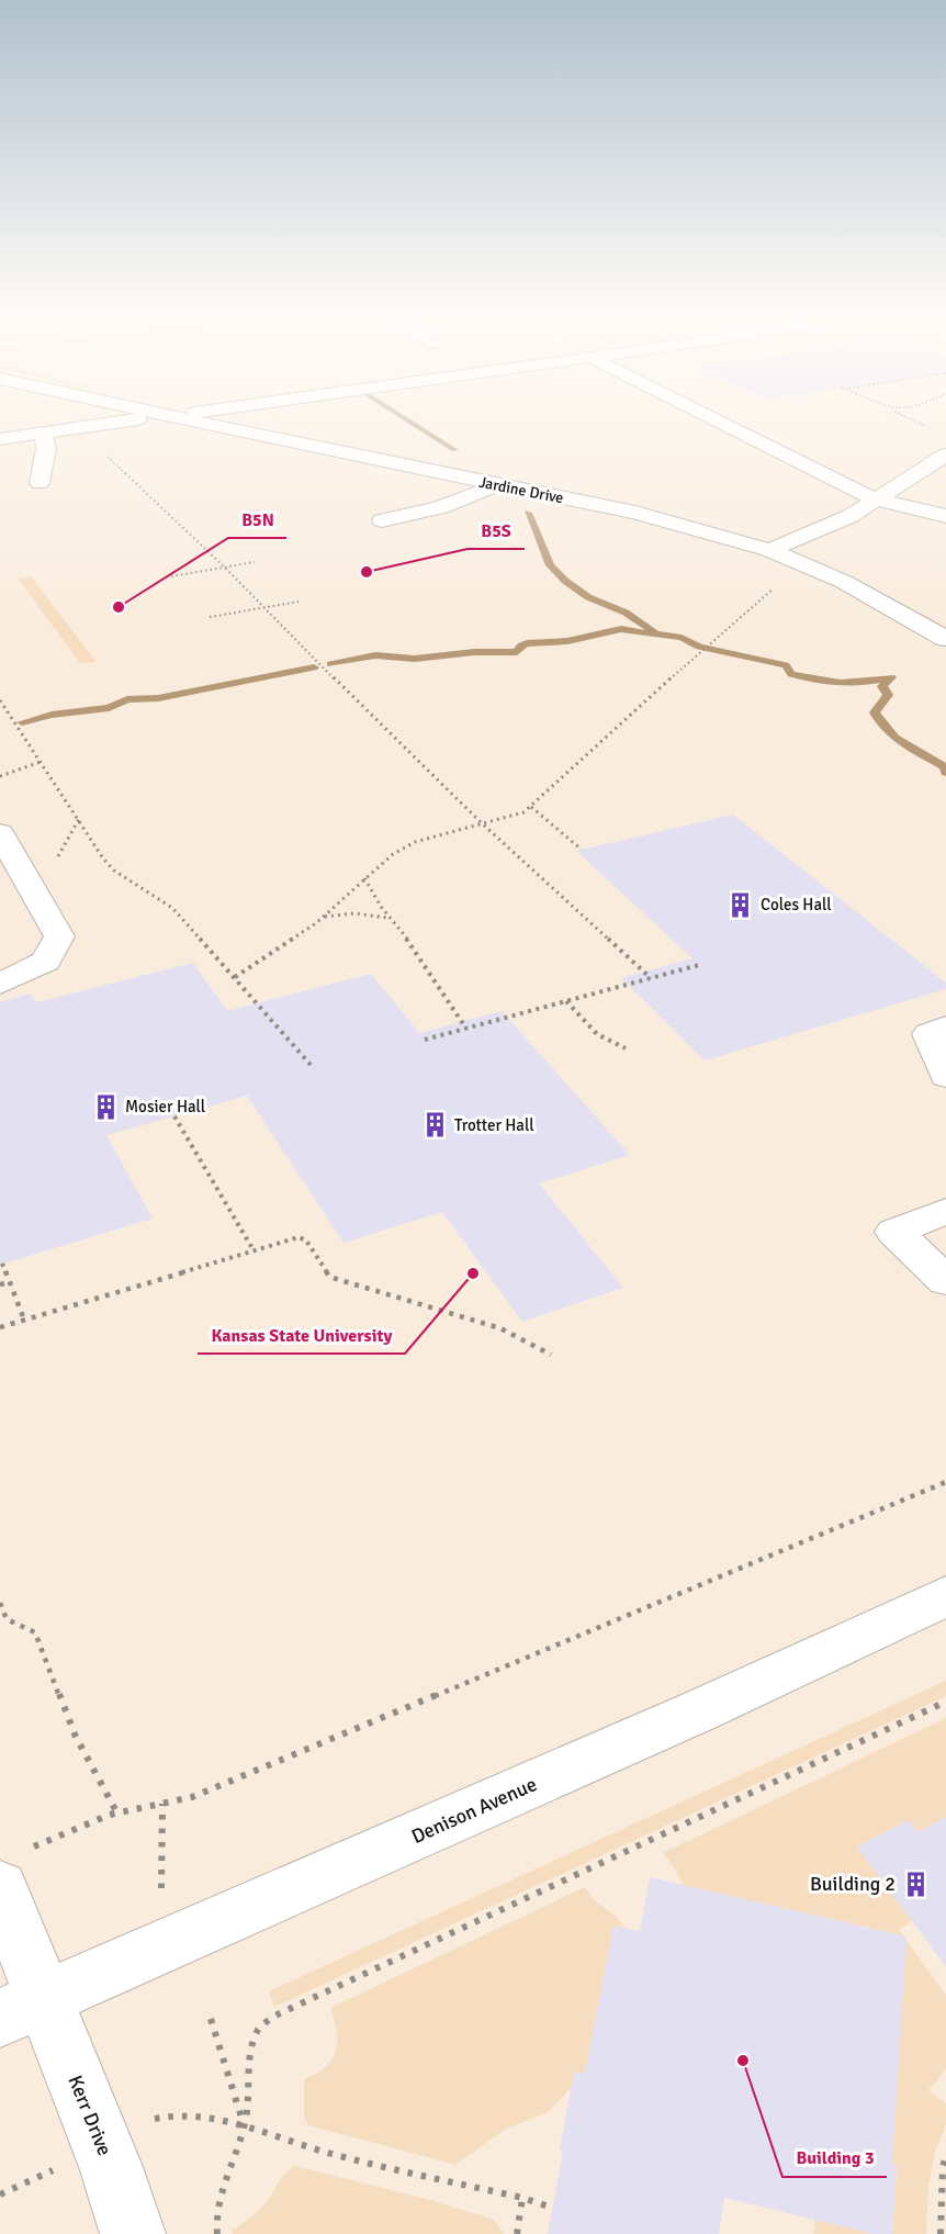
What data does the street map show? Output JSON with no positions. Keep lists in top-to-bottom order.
{
  "streets": {
    "street": ["Jardine Drive", "Denison Avenue", "Kerr Drive"]
  },
  "crossings": [
    ["Denison Avenue", "Kerr Drive"]
  ],
  "places": {
    "other": [
      "B5S",
      "B5N",
      "Kansas State University",
      "Building 3"
    ],
    "building": [
      "Coles Hall",
      "Mosier Hall",
      "Trotter Hall",
      "Building 2"
    ]
  }
}
